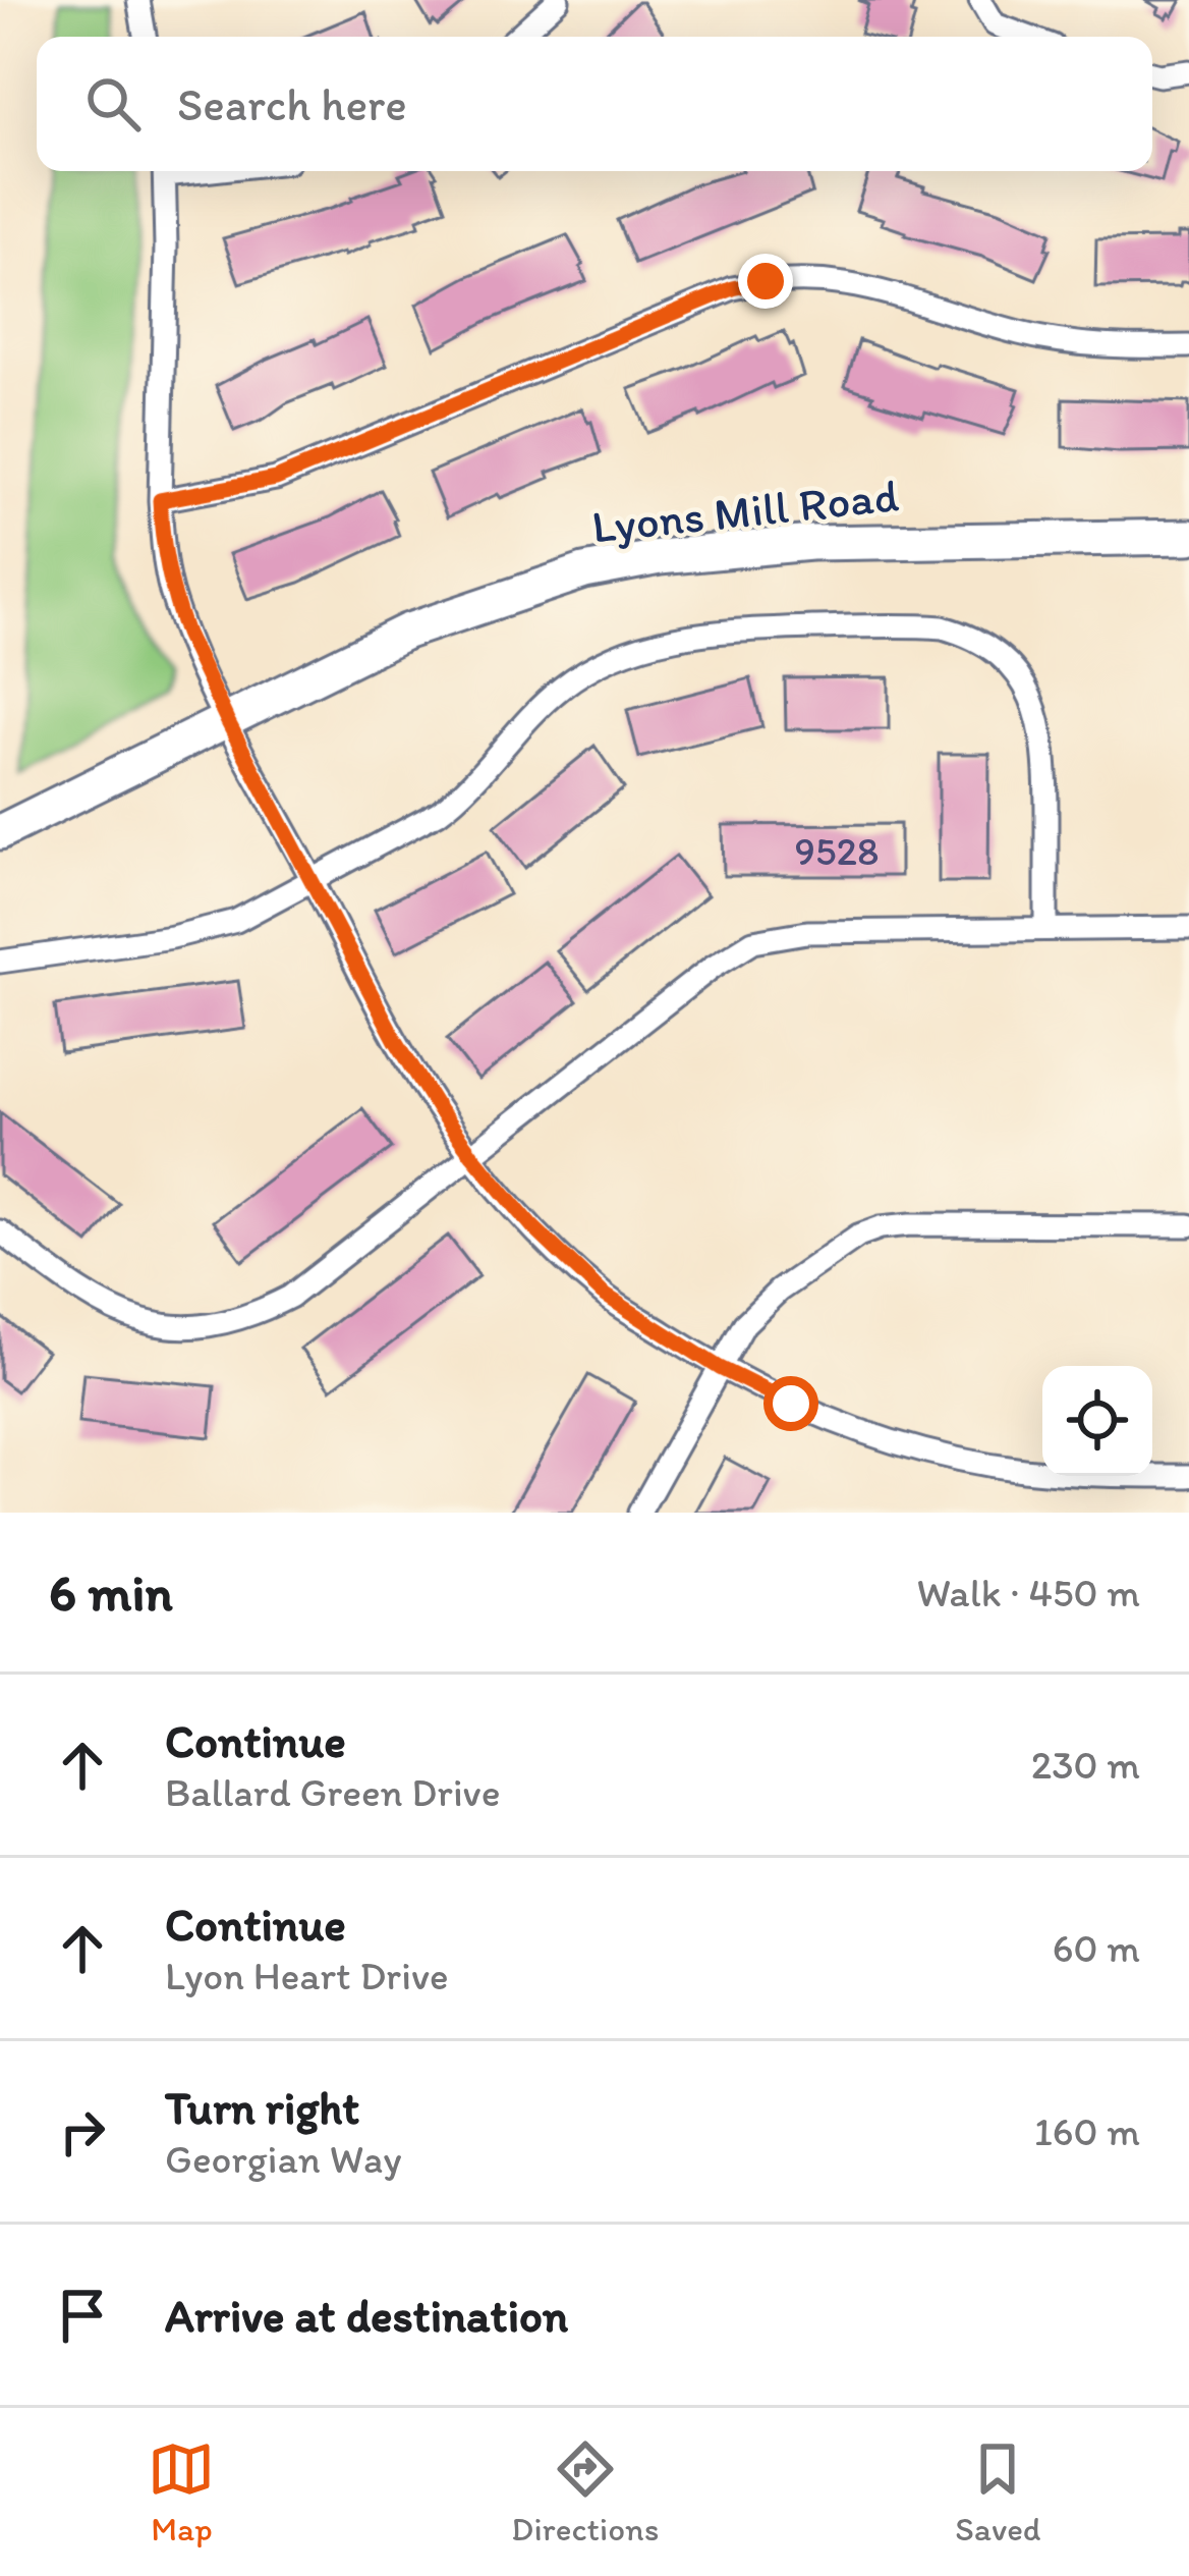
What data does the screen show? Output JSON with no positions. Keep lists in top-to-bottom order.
{
  "streets": {
    "main road": ["Lyons Mill Road"]
  },
  "house_numbers": ["9528"],
  "page": {
    "search": "Search here",
    "heading": ["6 min", "Walk · 450 m"],
    "list": [
      ["Continue", "Ballard Green Drive", "230 m"],
      ["Continue", "Lyon Heart Drive", "60 m"],
      ["Turn right", "Georgian Way", "160 m"],
      "Arrive at destination"
    ],
    "nav": ["Map", "Directions", "Saved"]
  }
}
